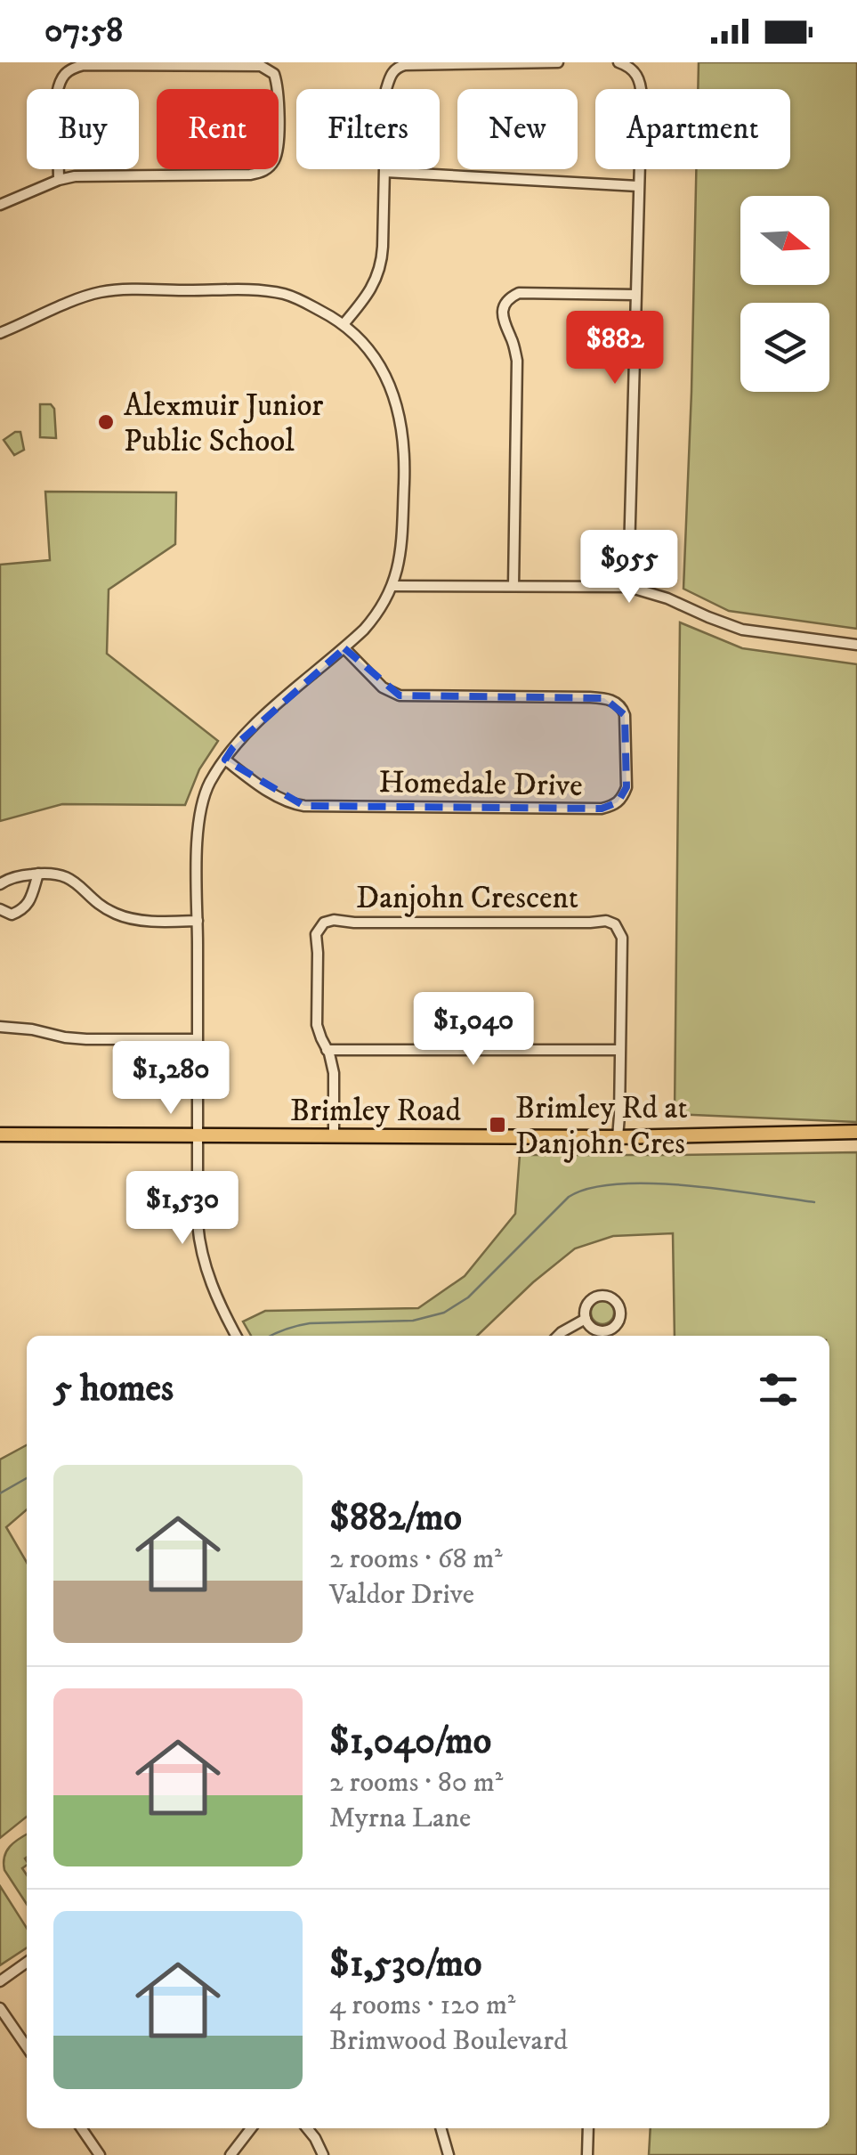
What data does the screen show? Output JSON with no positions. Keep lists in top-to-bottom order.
{
  "streets": {
    "main road": ["Brimley Road"],
    "street": ["Homedale Drive", "Danjohn Crescent"]
  },
  "crossings": [
    ["Danjohn Crescent", "Brimley Road"]
  ],
  "places": {
    "other": ["Alexmuir Junior Public School"],
    "transit": ["Brimley Rd at Danjohn Cres"]
  },
  "north": "right",
  "page": {
    "status": "07:58",
    "chip": [
      "Buy",
      "Rent",
      "Filters",
      "New",
      "Apartment"
    ],
    "price": [
      "$882",
      "$955",
      "$1,040",
      "$1,280",
      "$1,530"
    ],
    "heading": "5 homes",
    "list": [
      {
        "name": "$882/mo",
        "note": "2 rooms · 68 m² · Valdor Drive"
      },
      {
        "name": "$1,040/mo",
        "note": "2 rooms · 80 m² · Myrna Lane"
      },
      {
        "name": "$1,530/mo",
        "note": "4 rooms · 120 m² · Brimwood Boulevard"
      }
    ]
  }
}
